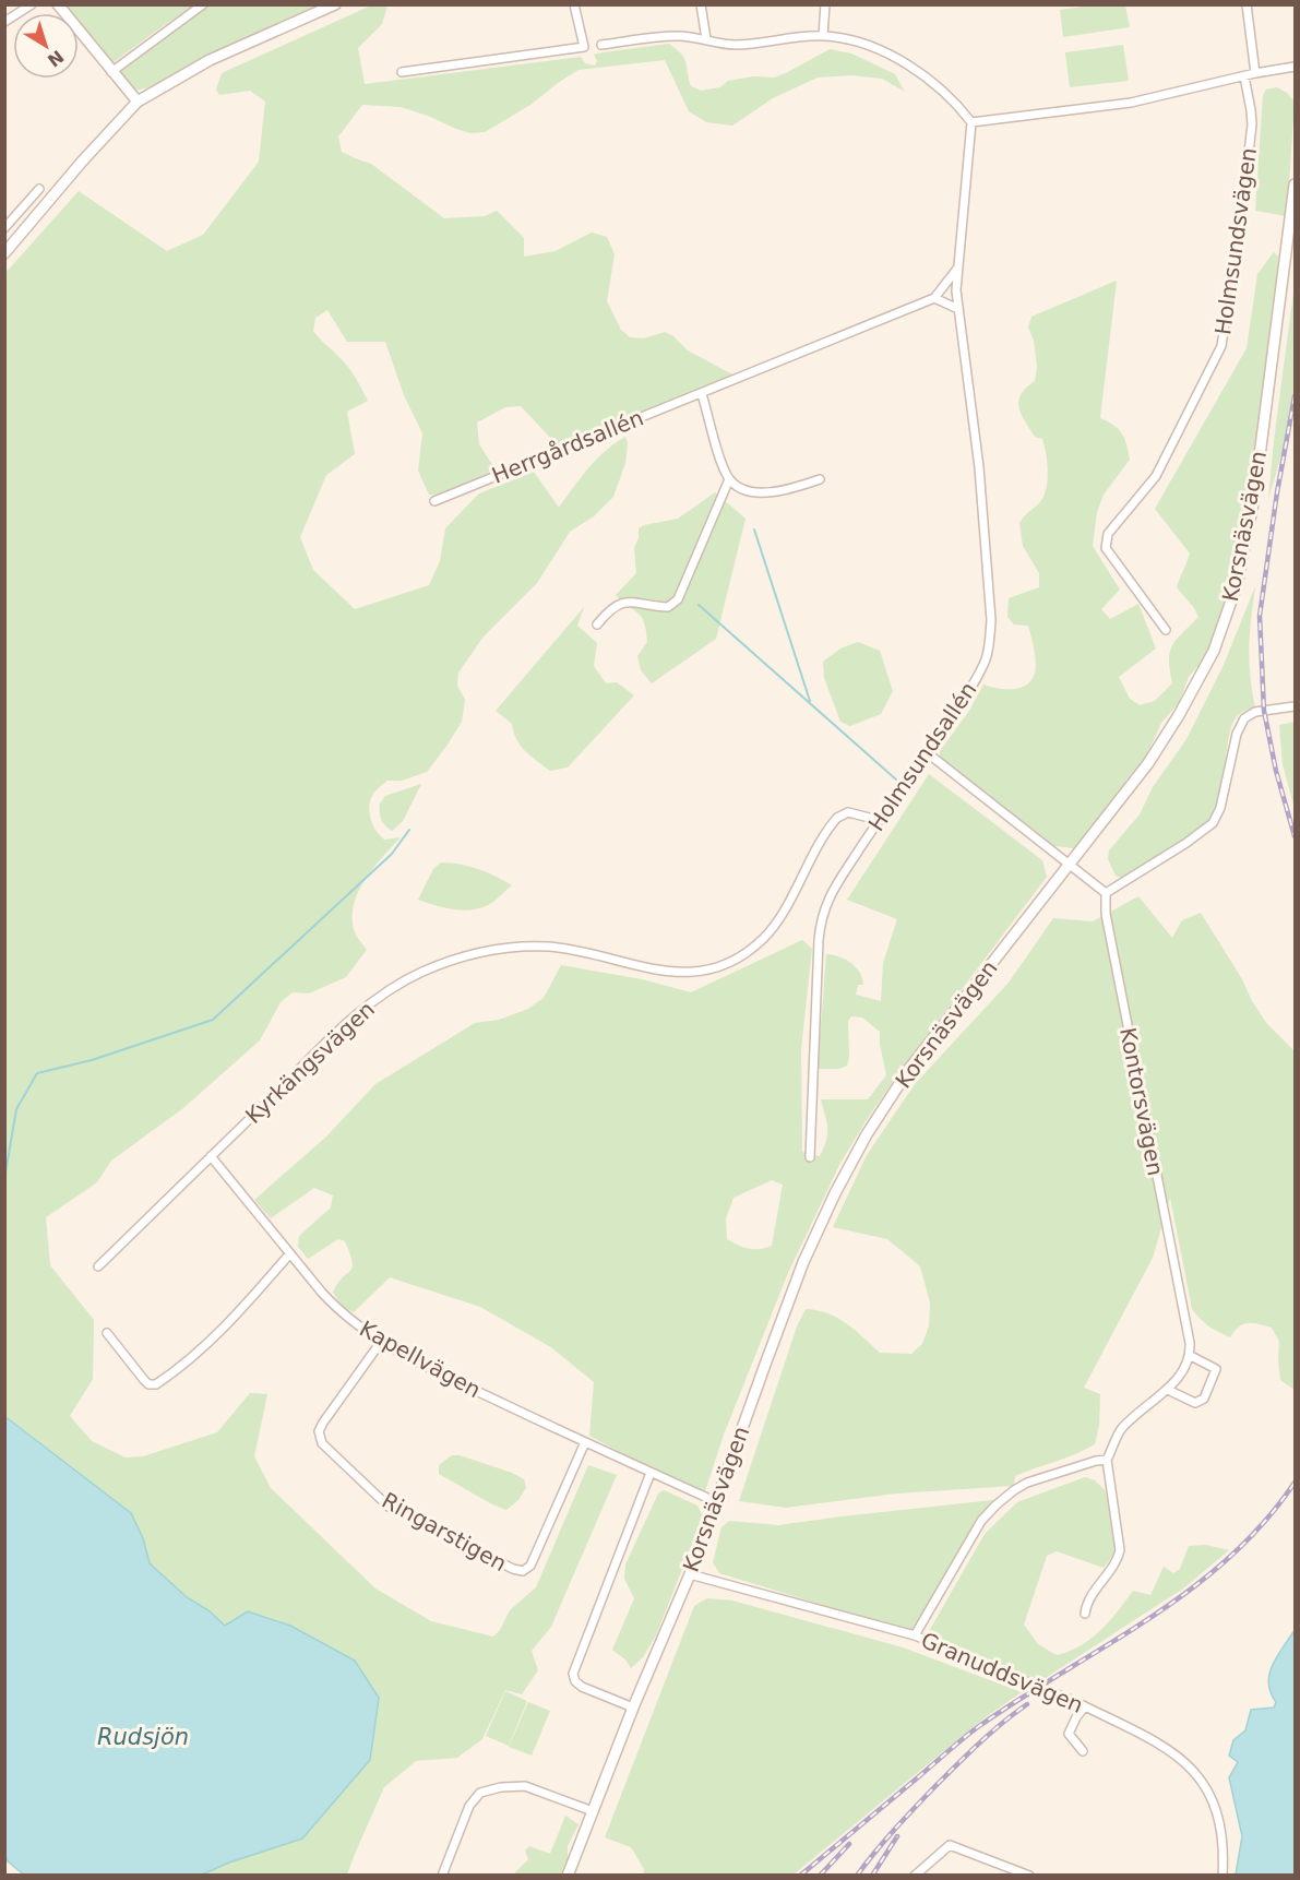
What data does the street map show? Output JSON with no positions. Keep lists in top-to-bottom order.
{
  "streets": {
    "street": [
      "Holmsundsvägen",
      "Herrgårdsallén",
      "Korsnäsvägen",
      "Holmsundsallén",
      "Kyrkängsvägen",
      "Kontorsvägen",
      "Kapellvägen",
      "Ringarstigen",
      "Granuddsvägen"
    ]
  },
  "crossings": [
    ["Korsnäsvägen", "Kapellvägen"],
    ["Korsnäsvägen", "Granuddsvägen"],
    ["Holmsundsallén", "Kyrkängsvägen"],
    ["Kyrkängsvägen", "Kapellvägen"],
    ["Kapellvägen", "Ringarstigen"]
  ],
  "water": ["Rudsjön"],
  "north": "bottom right"
}
